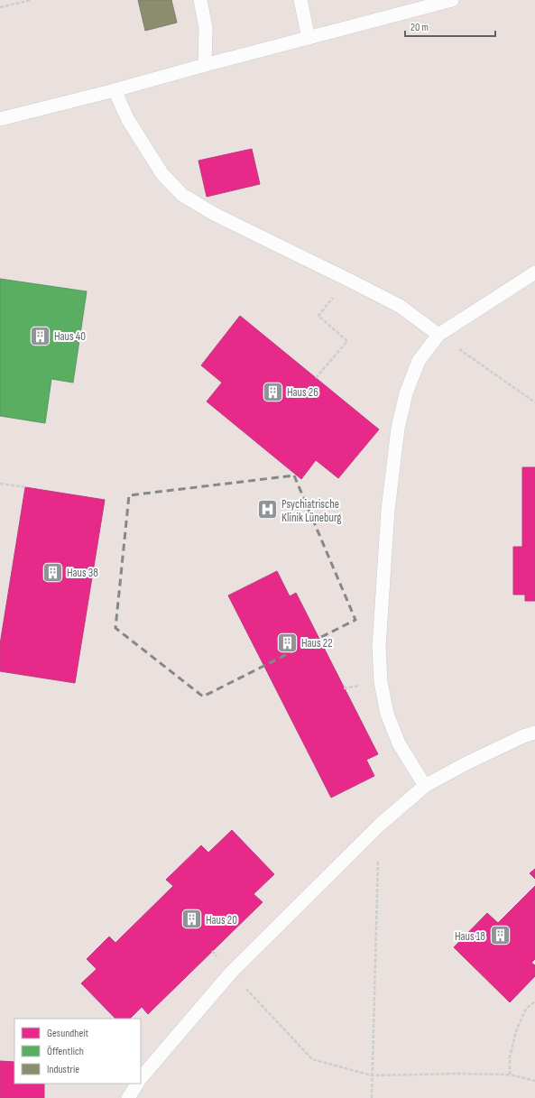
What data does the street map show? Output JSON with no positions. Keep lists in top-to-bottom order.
{
  "places": {
    "building": [
      "Haus 40",
      "Haus 26",
      "Haus 38",
      "Haus 22",
      "Haus 20",
      "Haus 18"
    ],
    "hospital": ["Psychiatrische Klinik Lüneburg"]
  },
  "legend": ["Gesundheit", "Öffentlich", "Industrie"],
  "scale_bar": "20 m"
}
